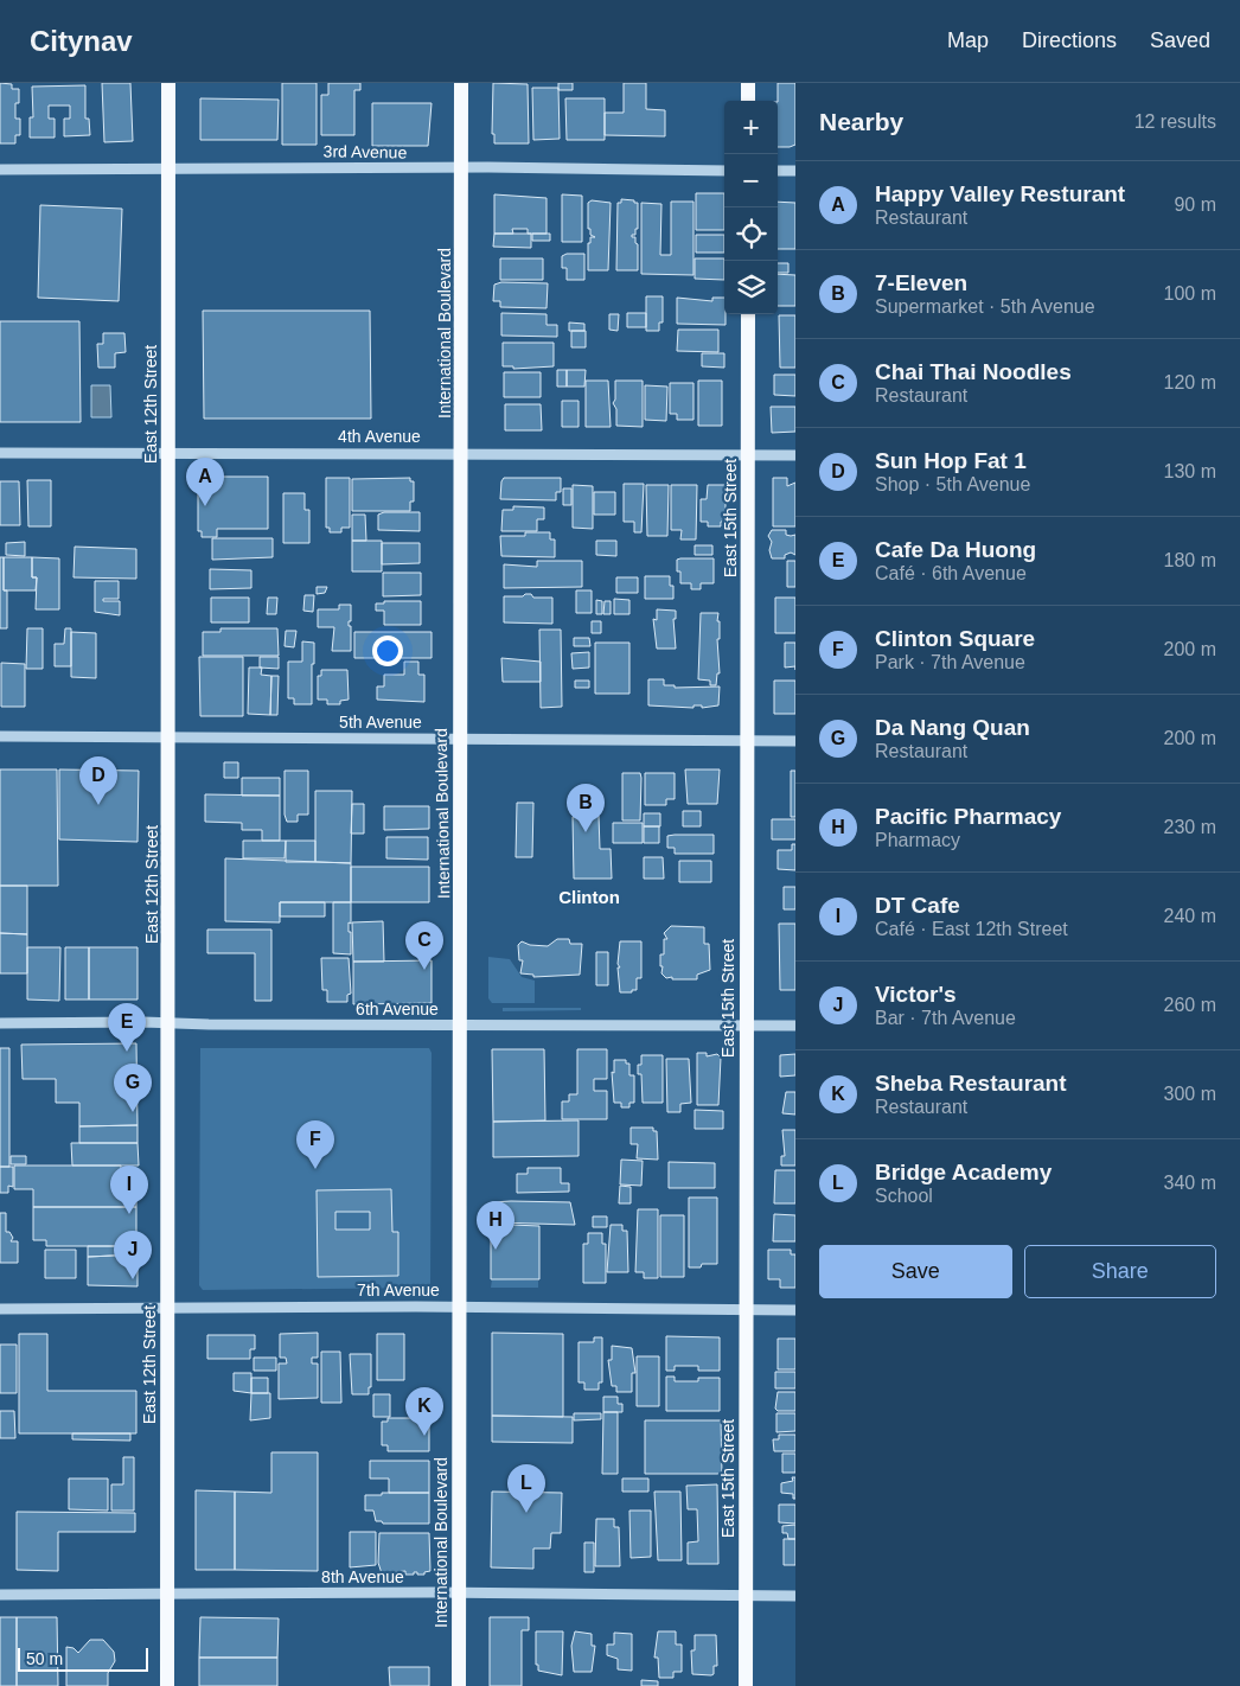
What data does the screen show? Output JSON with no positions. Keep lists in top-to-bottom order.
{
  "streets": {
    "main road": ["International Boulevard", "East 12th Street", "East 15th Street"],
    "street": [
      "3rd Avenue",
      "4th Avenue",
      "5th Avenue",
      "6th Avenue",
      "7th Avenue",
      "8th Avenue"
    ]
  },
  "crossings": [
    ["3rd Avenue", "International Boulevard"],
    ["3rd Avenue", "East 12th Street"],
    ["International Boulevard", "4th Avenue"],
    ["International Boulevard", "5th Avenue"],
    ["International Boulevard", "6th Avenue"],
    ["International Boulevard", "7th Avenue"],
    ["International Boulevard", "8th Avenue"],
    ["East 12th Street", "4th Avenue"],
    ["East 12th Street", "5th Avenue"],
    ["East 12th Street", "6th Avenue"],
    ["East 12th Street", "7th Avenue"],
    ["East 12th Street", "8th Avenue"],
    ["4th Avenue", "East 15th Street"],
    ["East 15th Street", "5th Avenue"],
    ["East 15th Street", "6th Avenue"],
    ["East 15th Street", "7th Avenue"],
    ["East 15th Street", "8th Avenue"]
  ],
  "districts": ["Clinton"],
  "scale_bar": "50 m",
  "page": {
    "header": "Citynav",
    "nav": ["Map", "Directions", "Saved"],
    "heading": ["Nearby", "12 results"],
    "map_buttons": ["+", "−"],
    "list": [
      {
        "mark": "A",
        "name": "Happy Valley Resturant",
        "note": "Restaurant",
        "value": "90 m"
      },
      {
        "mark": "B",
        "name": "7-Eleven",
        "note": "Supermarket · 5th Avenue",
        "value": "100 m"
      },
      {
        "mark": "C",
        "name": "Chai Thai Noodles",
        "note": "Restaurant",
        "value": "120 m"
      },
      {
        "mark": "D",
        "name": "Sun Hop Fat 1",
        "note": "Shop · 5th Avenue",
        "value": "130 m"
      },
      {
        "mark": "E",
        "name": "Cafe Da Huong",
        "note": "Café · 6th Avenue",
        "value": "180 m"
      },
      {
        "mark": "F",
        "name": "Clinton Square",
        "note": "Park · 7th Avenue",
        "value": "200 m"
      },
      {
        "mark": "G",
        "name": "Da Nang Quan",
        "note": "Restaurant",
        "value": "200 m"
      },
      {
        "mark": "H",
        "name": "Pacific Pharmacy",
        "note": "Pharmacy",
        "value": "230 m"
      },
      {
        "mark": "I",
        "name": "DT Cafe",
        "note": "Café · East 12th Street",
        "value": "240 m"
      },
      {
        "mark": "J",
        "name": "Victor's",
        "note": "Bar · 7th Avenue",
        "value": "260 m"
      },
      {
        "mark": "K",
        "name": "Sheba Restaurant",
        "note": "Restaurant",
        "value": "300 m"
      },
      {
        "mark": "L",
        "name": "Bridge Academy",
        "note": "School",
        "value": "340 m"
      }
    ],
    "pins": [
      "A",
      "D",
      "B",
      "C",
      "E",
      "G",
      "F",
      "I",
      "H",
      "J",
      "K",
      "L"
    ],
    "buttons": ["Save", "Share"],
    "scale": "50 m"
  }
}
